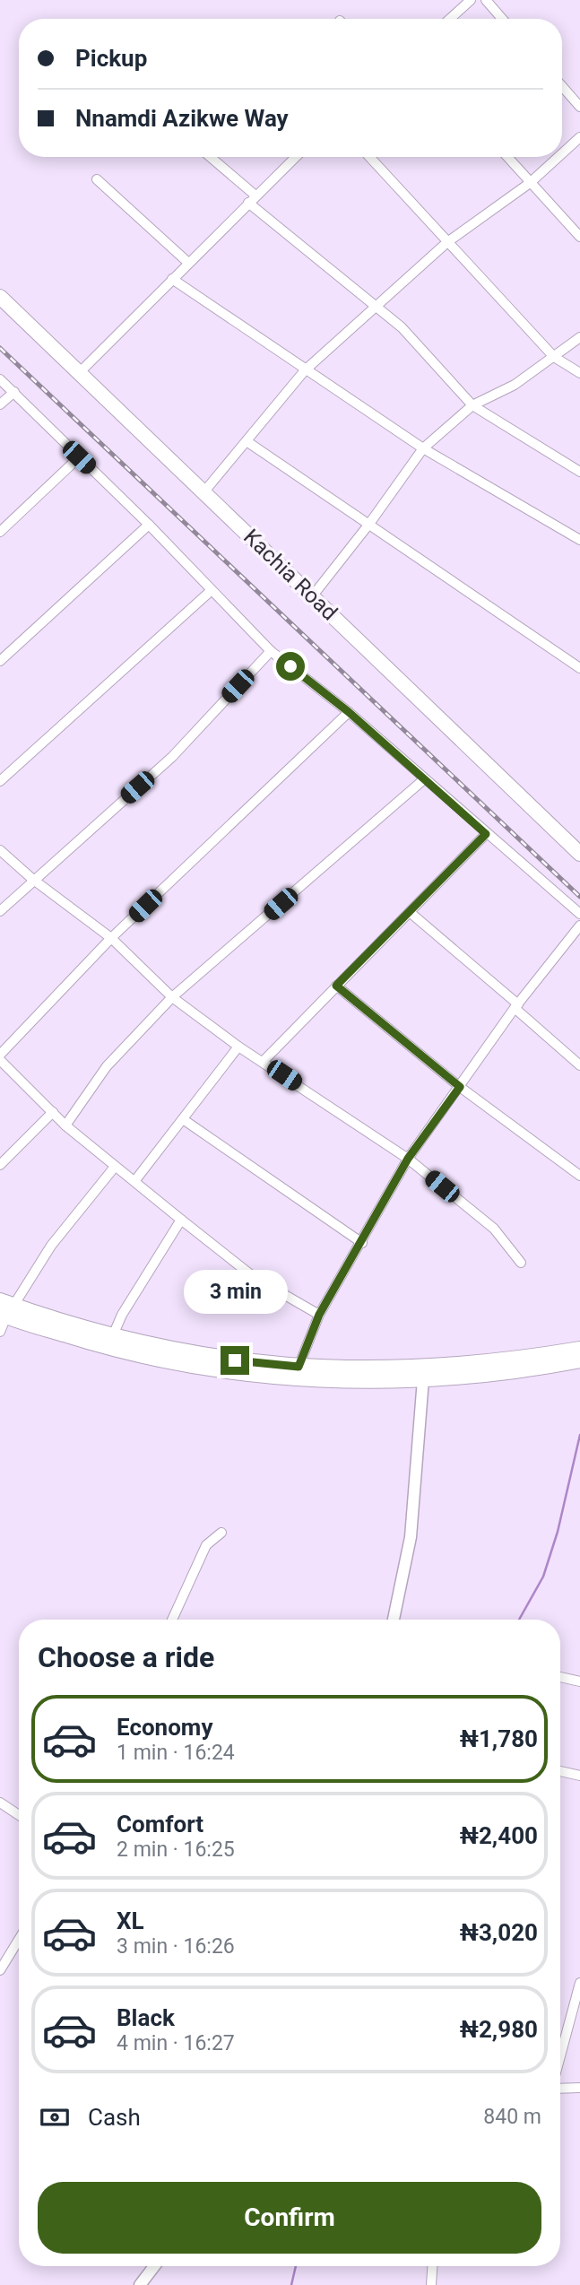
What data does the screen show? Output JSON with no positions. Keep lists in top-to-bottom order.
{
  "streets": {
    "main road": ["Kachia Road"]
  },
  "page": {
    "banner": ["Pickup", "Nnamdi Azikwe Way"],
    "bubble": "3 min",
    "heading": "Choose a ride",
    "list": [
      {
        "name": "Economy",
        "note": "1 min · 16:24",
        "value": "₦1,780"
      },
      {
        "name": "Comfort",
        "note": "2 min · 16:25",
        "value": "₦2,400"
      },
      {
        "name": "XL",
        "note": "3 min · 16:26",
        "value": "₦3,020"
      },
      {
        "name": "Black",
        "note": "4 min · 16:27",
        "value": "₦2,980"
      }
    ],
    "pay": ["Cash", "840 m"],
    "buttons": "Confirm"
  }
}
